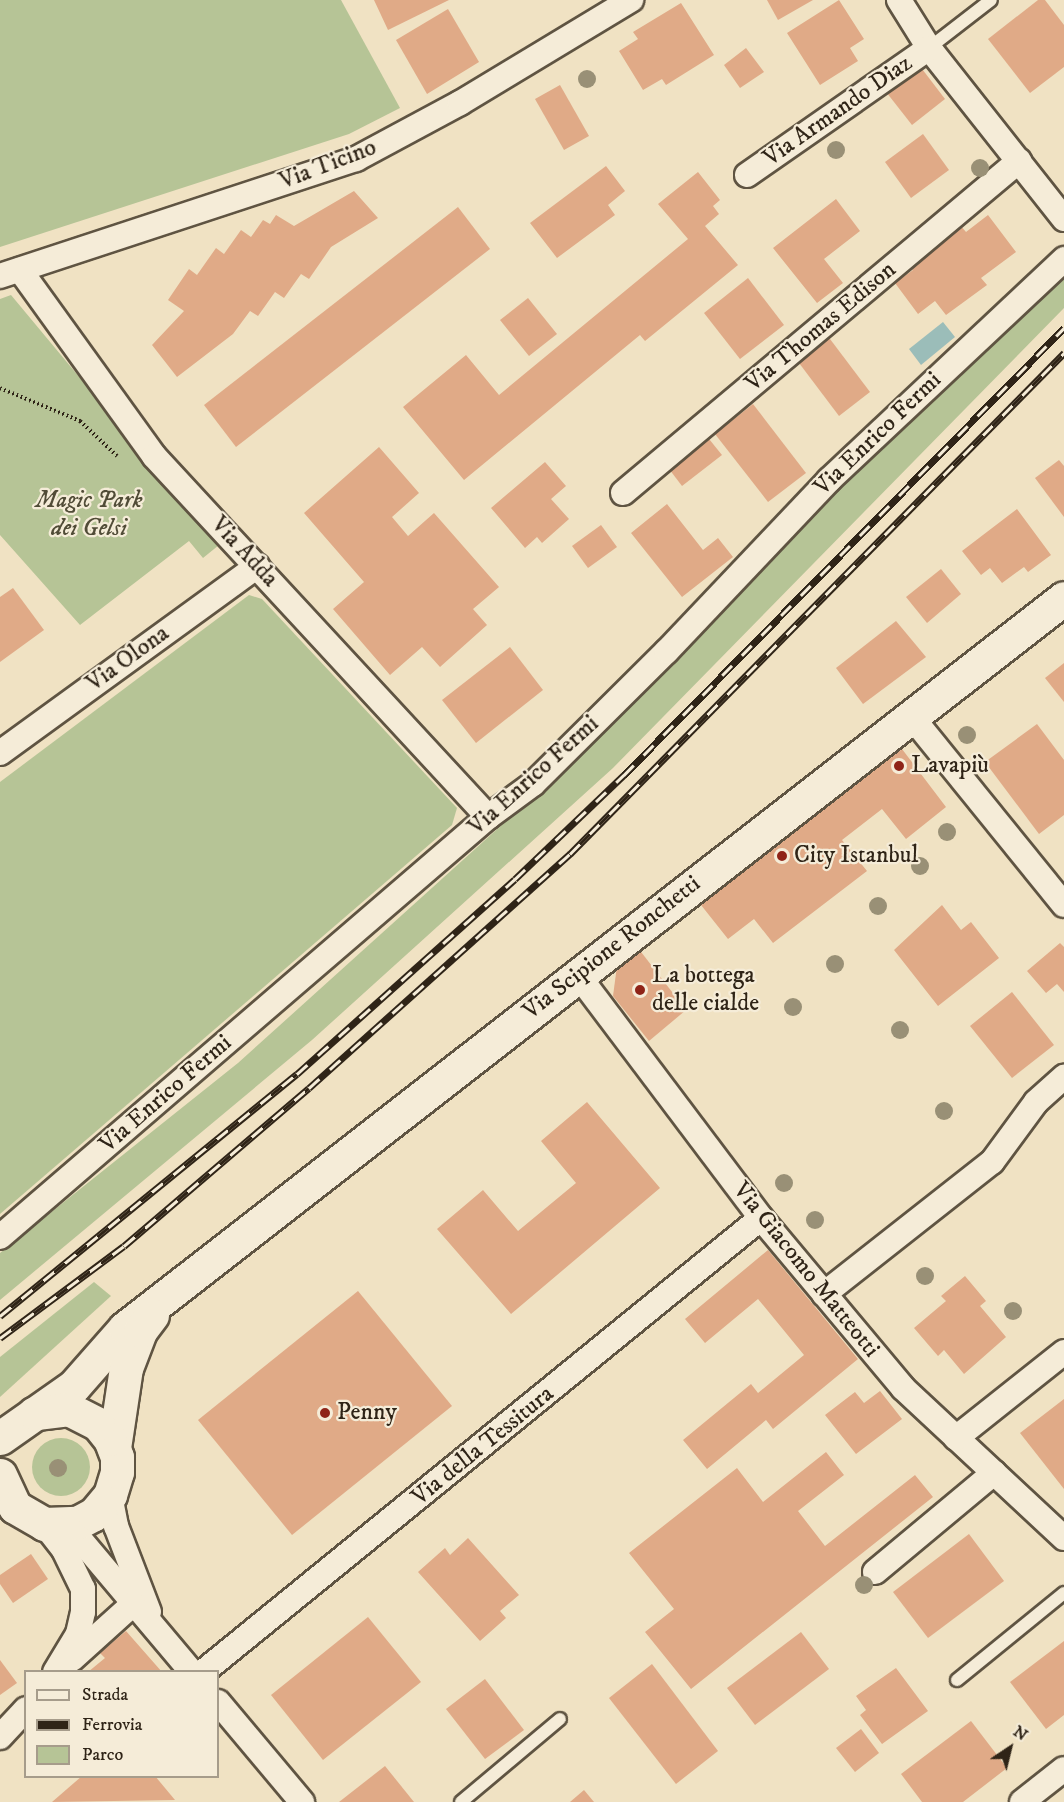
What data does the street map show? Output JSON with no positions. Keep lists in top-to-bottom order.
{
  "streets": {
    "main road": ["Via Scipione Ronchetti"],
    "street": [
      "Via Armando Diaz",
      "Via Ticino",
      "Via Thomas Edison",
      "Via Enrico Fermi",
      "Via Adda",
      "Via Olona",
      "Via Giacomo Matteotti",
      "Via della Tessitura"
    ]
  },
  "crossings": [
    ["Via Armando Diaz", "Via Thomas Edison"],
    ["Via Ticino", "Via Adda"],
    ["Via Enrico Fermi", "Via Adda"],
    ["Via Adda", "Via Olona"],
    ["Via Scipione Ronchetti", "Via Giacomo Matteotti"],
    ["Via Giacomo Matteotti", "Via della Tessitura"]
  ],
  "parks": ["Magic Park dei Gelsi"],
  "places": [
    "Lavapiù",
    "City Istanbul",
    "La bottega delle cialde",
    "Penny"
  ],
  "legend": ["Strada", "Ferrovia", "Parco"],
  "north": "top right"
}
